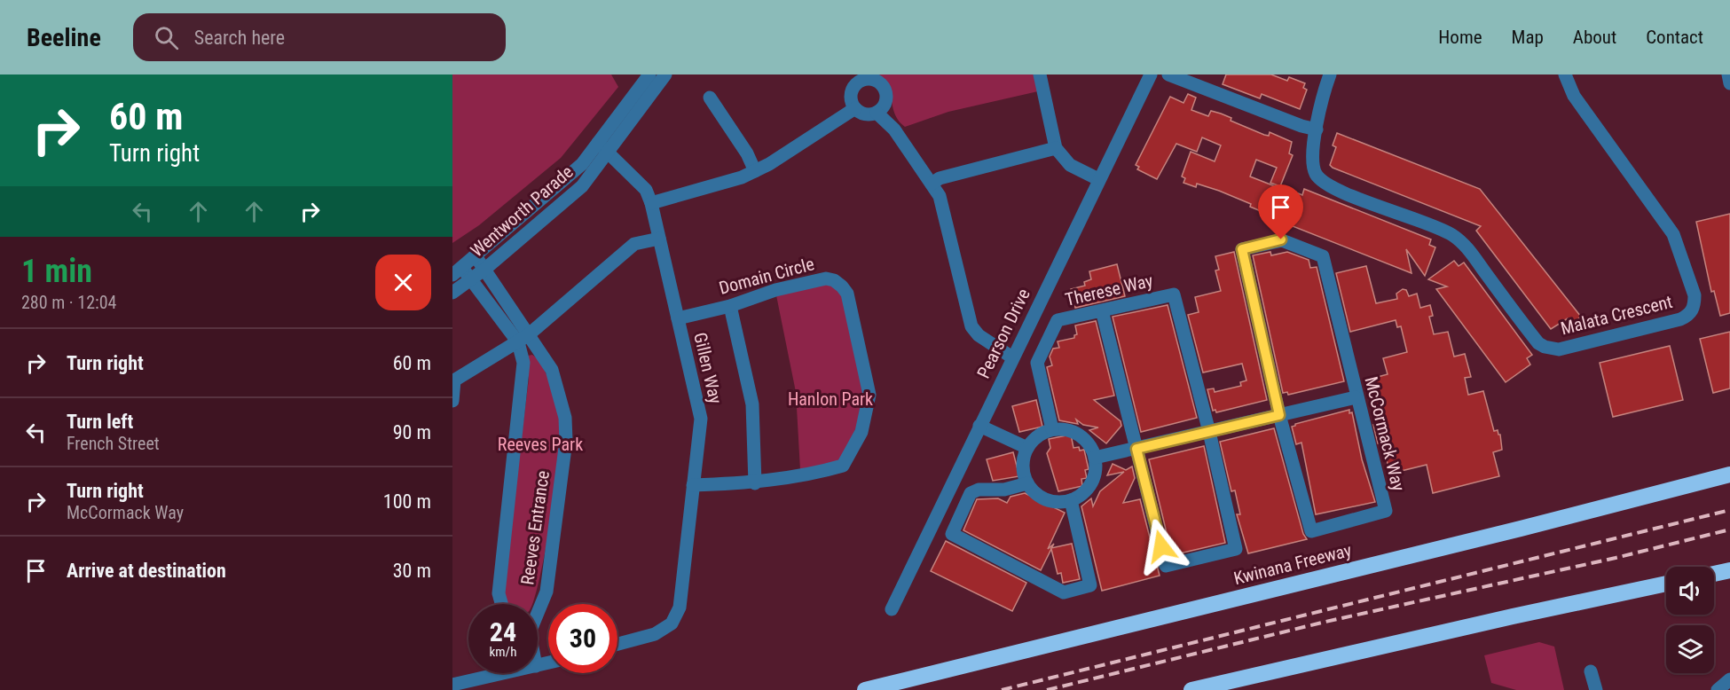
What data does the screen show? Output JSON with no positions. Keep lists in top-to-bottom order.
{
  "streets": {
    "highway": ["Kwinana Freeway"],
    "street": [
      "Wentworth Parade",
      "Domain Circle",
      "Therese Way",
      "Malata Crescent",
      "Pearson Drive",
      "Gillen Way",
      "McCormack Way",
      "Reeves Entrance"
    ]
  },
  "crossings": [
    ["Wentworth Parade", "Gillen Way"],
    ["Wentworth Parade", "Reeves Entrance"],
    ["Domain Circle", "Gillen Way"]
  ],
  "parks": ["Hanlon Park", "Reeves Park"],
  "page": {
    "header": "Beeline",
    "search": "Search here",
    "nav": [
      "Home",
      "Map",
      "About",
      "Contact"
    ],
    "turn": ["60 m", "Turn right"],
    "heading": ["1 min", "280 m · 12:04"],
    "list": [
      {
        "name": "Turn right",
        "value": "60 m"
      },
      {
        "name": "Turn left",
        "note": "French Street",
        "value": "90 m"
      },
      {
        "name": "Turn right",
        "note": "McCormack Way",
        "value": "100 m"
      },
      {
        "name": "Arrive at destination",
        "value": "30 m"
      }
    ],
    "speed": "24 km/h",
    "limit": "30"
  }
}
